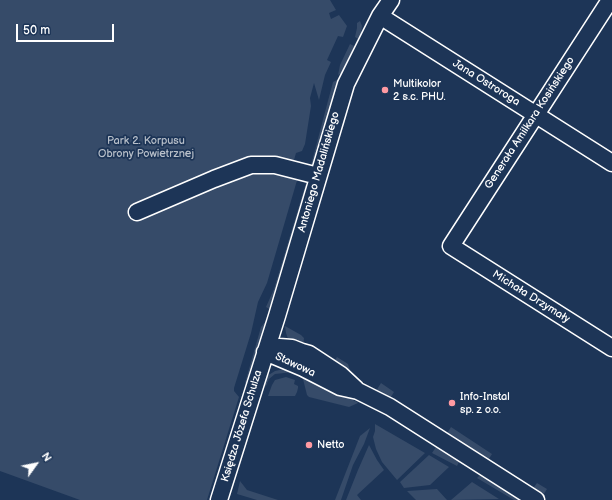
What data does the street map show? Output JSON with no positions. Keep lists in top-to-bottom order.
{
  "streets": {
    "street": [
      "Jana Ostroroga",
      "Generała Amilkara Kosińskiego",
      "Antoniego Madalińskiego",
      "Michała Drzymały",
      "Stawowa",
      "Księdza Józefa Schulza"
    ]
  },
  "crossings": [
    ["Jana Ostroroga", "Generała Amilkara Kosińskiego"],
    ["Jana Ostroroga", "Antoniego Madalińskiego"],
    ["Generała Amilkara Kosińskiego", "Michała Drzymały"],
    ["Antoniego Madalińskiego", "Stawowa"],
    ["Antoniego Madalińskiego", "Księdza Józefa Schulza"],
    ["Stawowa", "Księdza Józefa Schulza"]
  ],
  "parks": ["Park 2. Korpusu Obrony Powietrznej"],
  "places": ["Multikolor 2 s.c. PHU.", "Info-Instal sp. z o.o.", "Netto"],
  "scale_bar": "50 m",
  "north": "top right"
}
